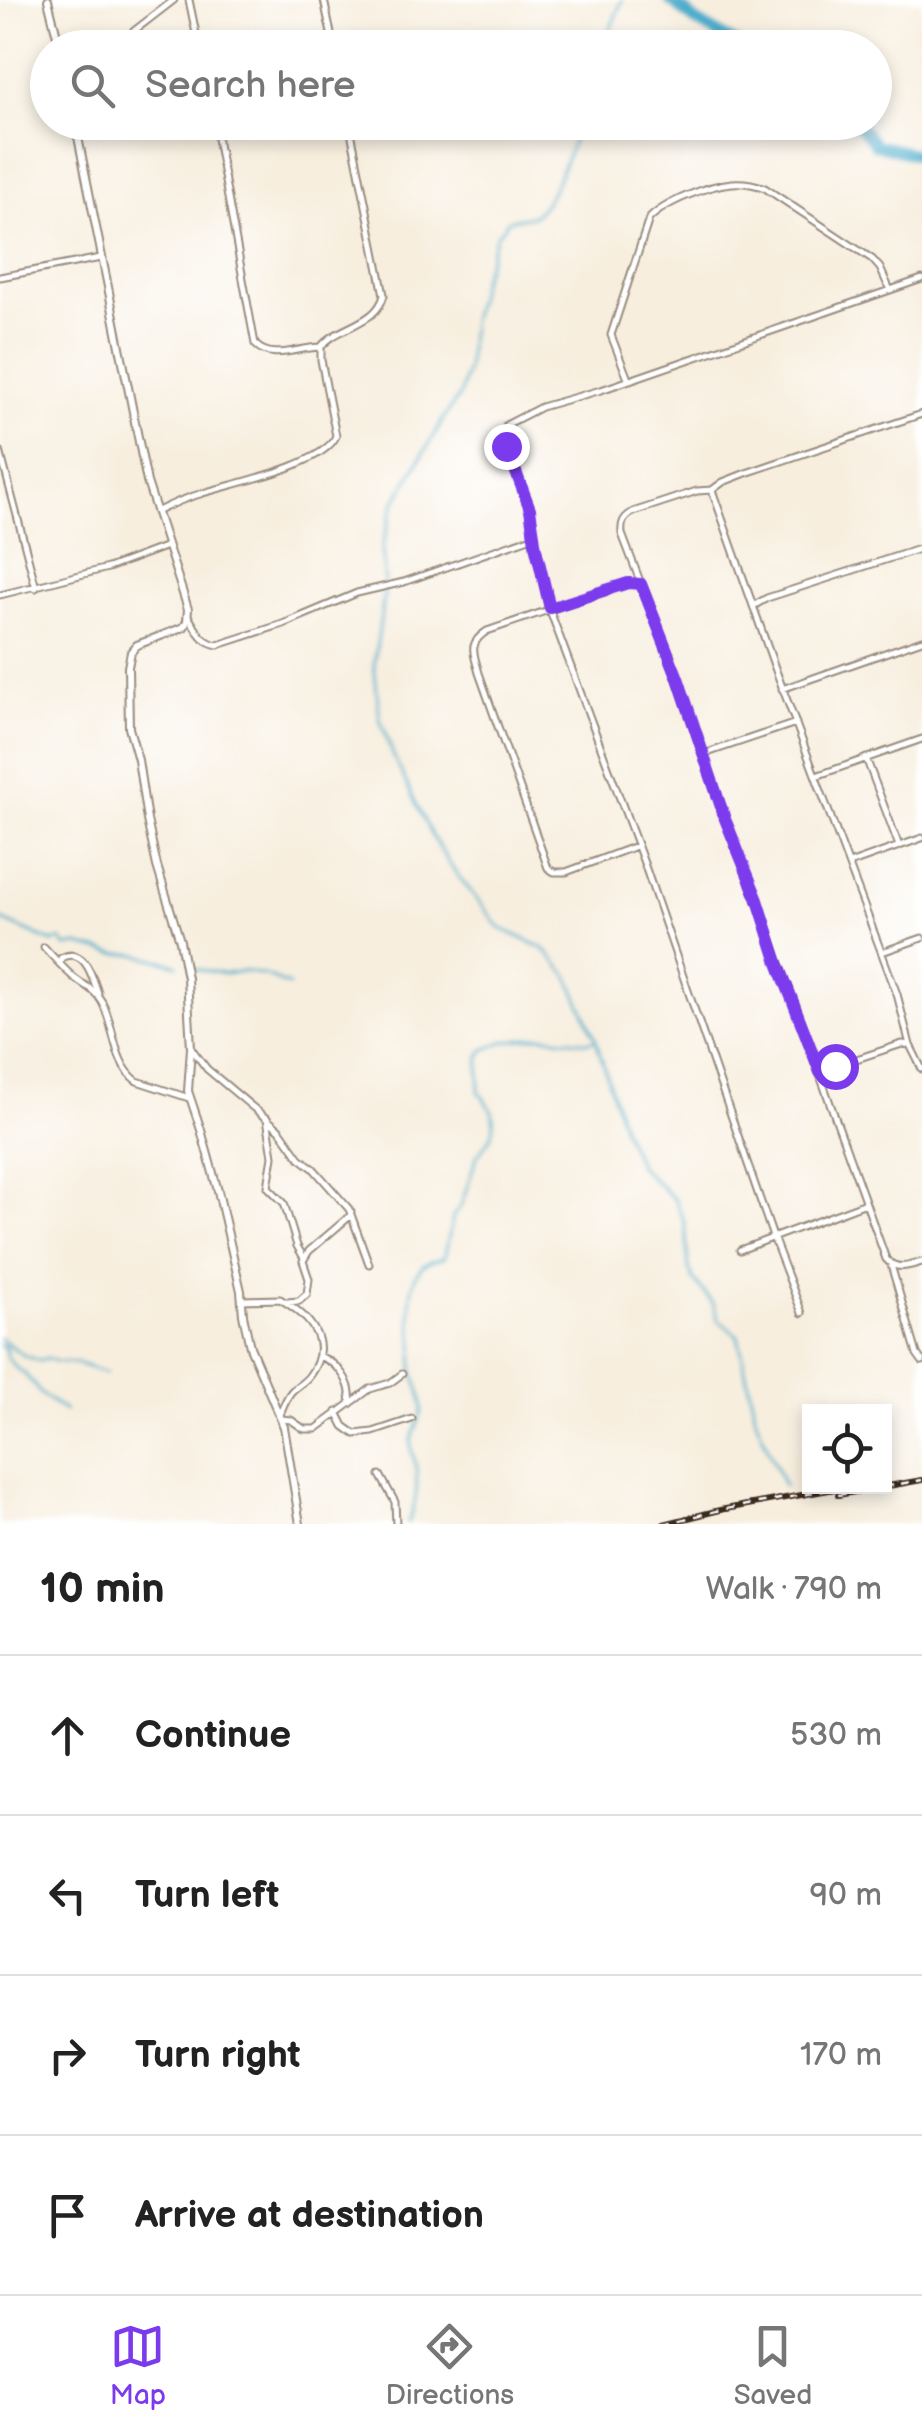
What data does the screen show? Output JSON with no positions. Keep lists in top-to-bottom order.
{
  "page": {
    "search": "Search here",
    "heading": ["10 min", "Walk · 790 m"],
    "list": [
      ["Continue", "530 m"],
      ["Turn left", "90 m"],
      ["Turn right", "170 m"],
      "Arrive at destination"
    ],
    "nav": ["Map", "Directions", "Saved"]
  }
}
